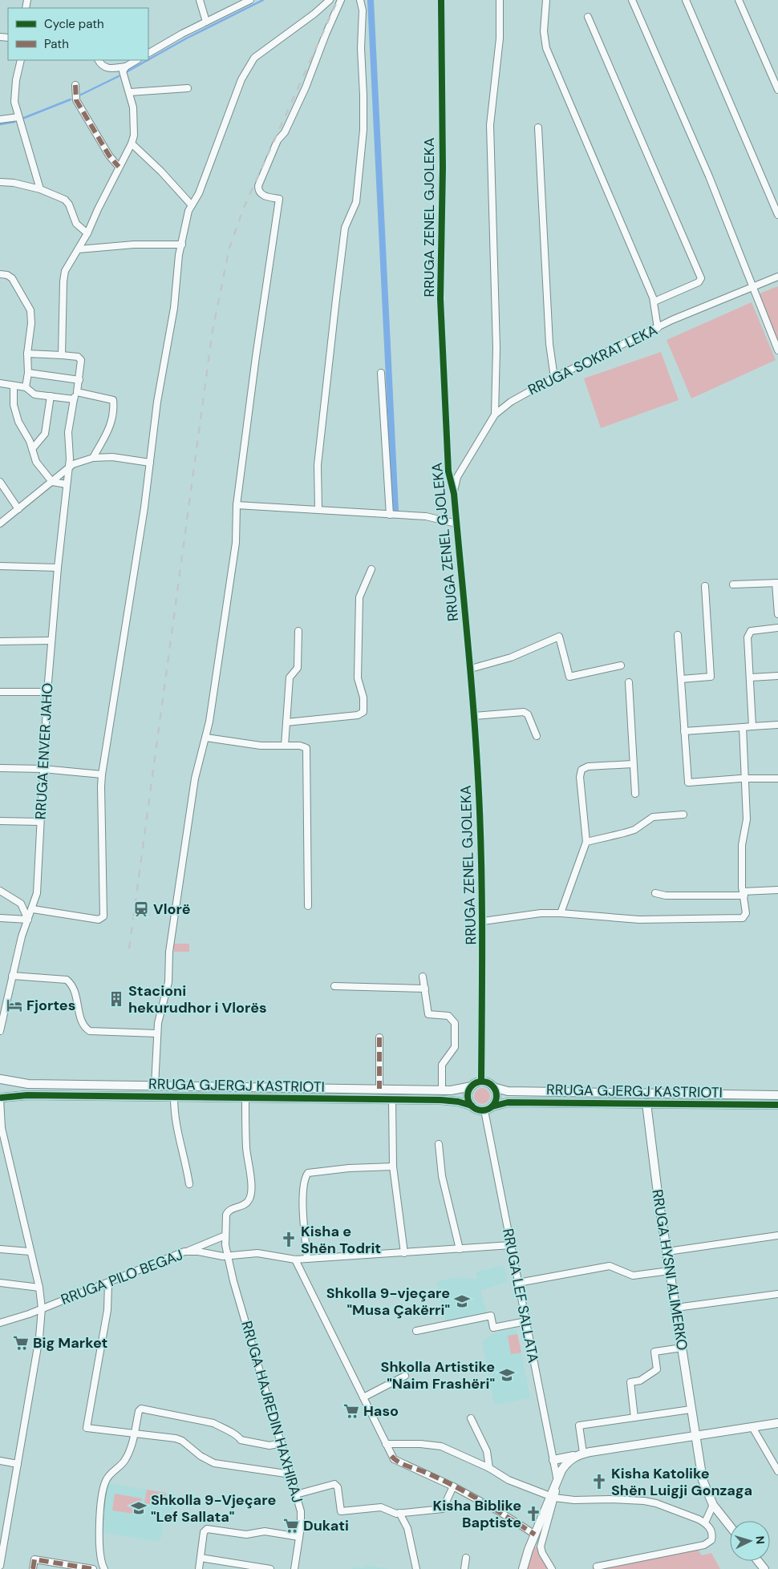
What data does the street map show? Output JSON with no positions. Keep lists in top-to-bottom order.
{
  "streets": {
    "main road": ["RRUGA GJERGJ KASTRIOTI", "RRUGA HYSNI ALIMERKO"],
    "street": [
      "RRUGA ZENEL GJOLEKA",
      "RRUGA SOKRAT LEKA",
      "RRUGA ENVER JAHO",
      "RRUGA PILO BEGAJ",
      "RRUGA LEF SALLATA",
      "RRUGA HAJREDIN HAXHIRAJ"
    ]
  },
  "crossings": [
    ["RRUGA ZENEL GJOLEKA", "RRUGA SOKRAT LEKA"],
    ["RRUGA ZENEL GJOLEKA", "RRUGA GJERGJ KASTRIOTI"],
    ["RRUGA ZENEL GJOLEKA", "RRUGA LEF SALLATA"],
    ["RRUGA GJERGJ KASTRIOTI", "RRUGA HYSNI ALIMERKO"],
    ["RRUGA GJERGJ KASTRIOTI", "RRUGA LEF SALLATA"],
    ["RRUGA GJERGJ KASTRIOTI", "RRUGA HAJREDIN HAXHIRAJ"],
    ["RRUGA PILO BEGAJ", "RRUGA LEF SALLATA"],
    ["RRUGA PILO BEGAJ", "RRUGA HAJREDIN HAXHIRAJ"]
  ],
  "places": {
    "station": ["Vlorë"],
    "building": ["Stacioni hekurudhor i Vlorës"],
    "hotel": ["Fjortes"],
    "church": ["Kisha e Shën Todrit", "Kisha Katolike Shën Luigji Gonzaga", "Kisha Biblike Baptiste"],
    "school or university": ["Shkolla 9-vjeçare \"Musa Çakërri\"", "Shkolla Artistike \"Naim Frashëri\"", "Shkolla 9-Vjeçare \"Lef Sallata\""],
    "supermarket": ["Big Market", "Haso", "Dukati"]
  },
  "legend": ["Cycle path", "Path"],
  "north": "right"
}
